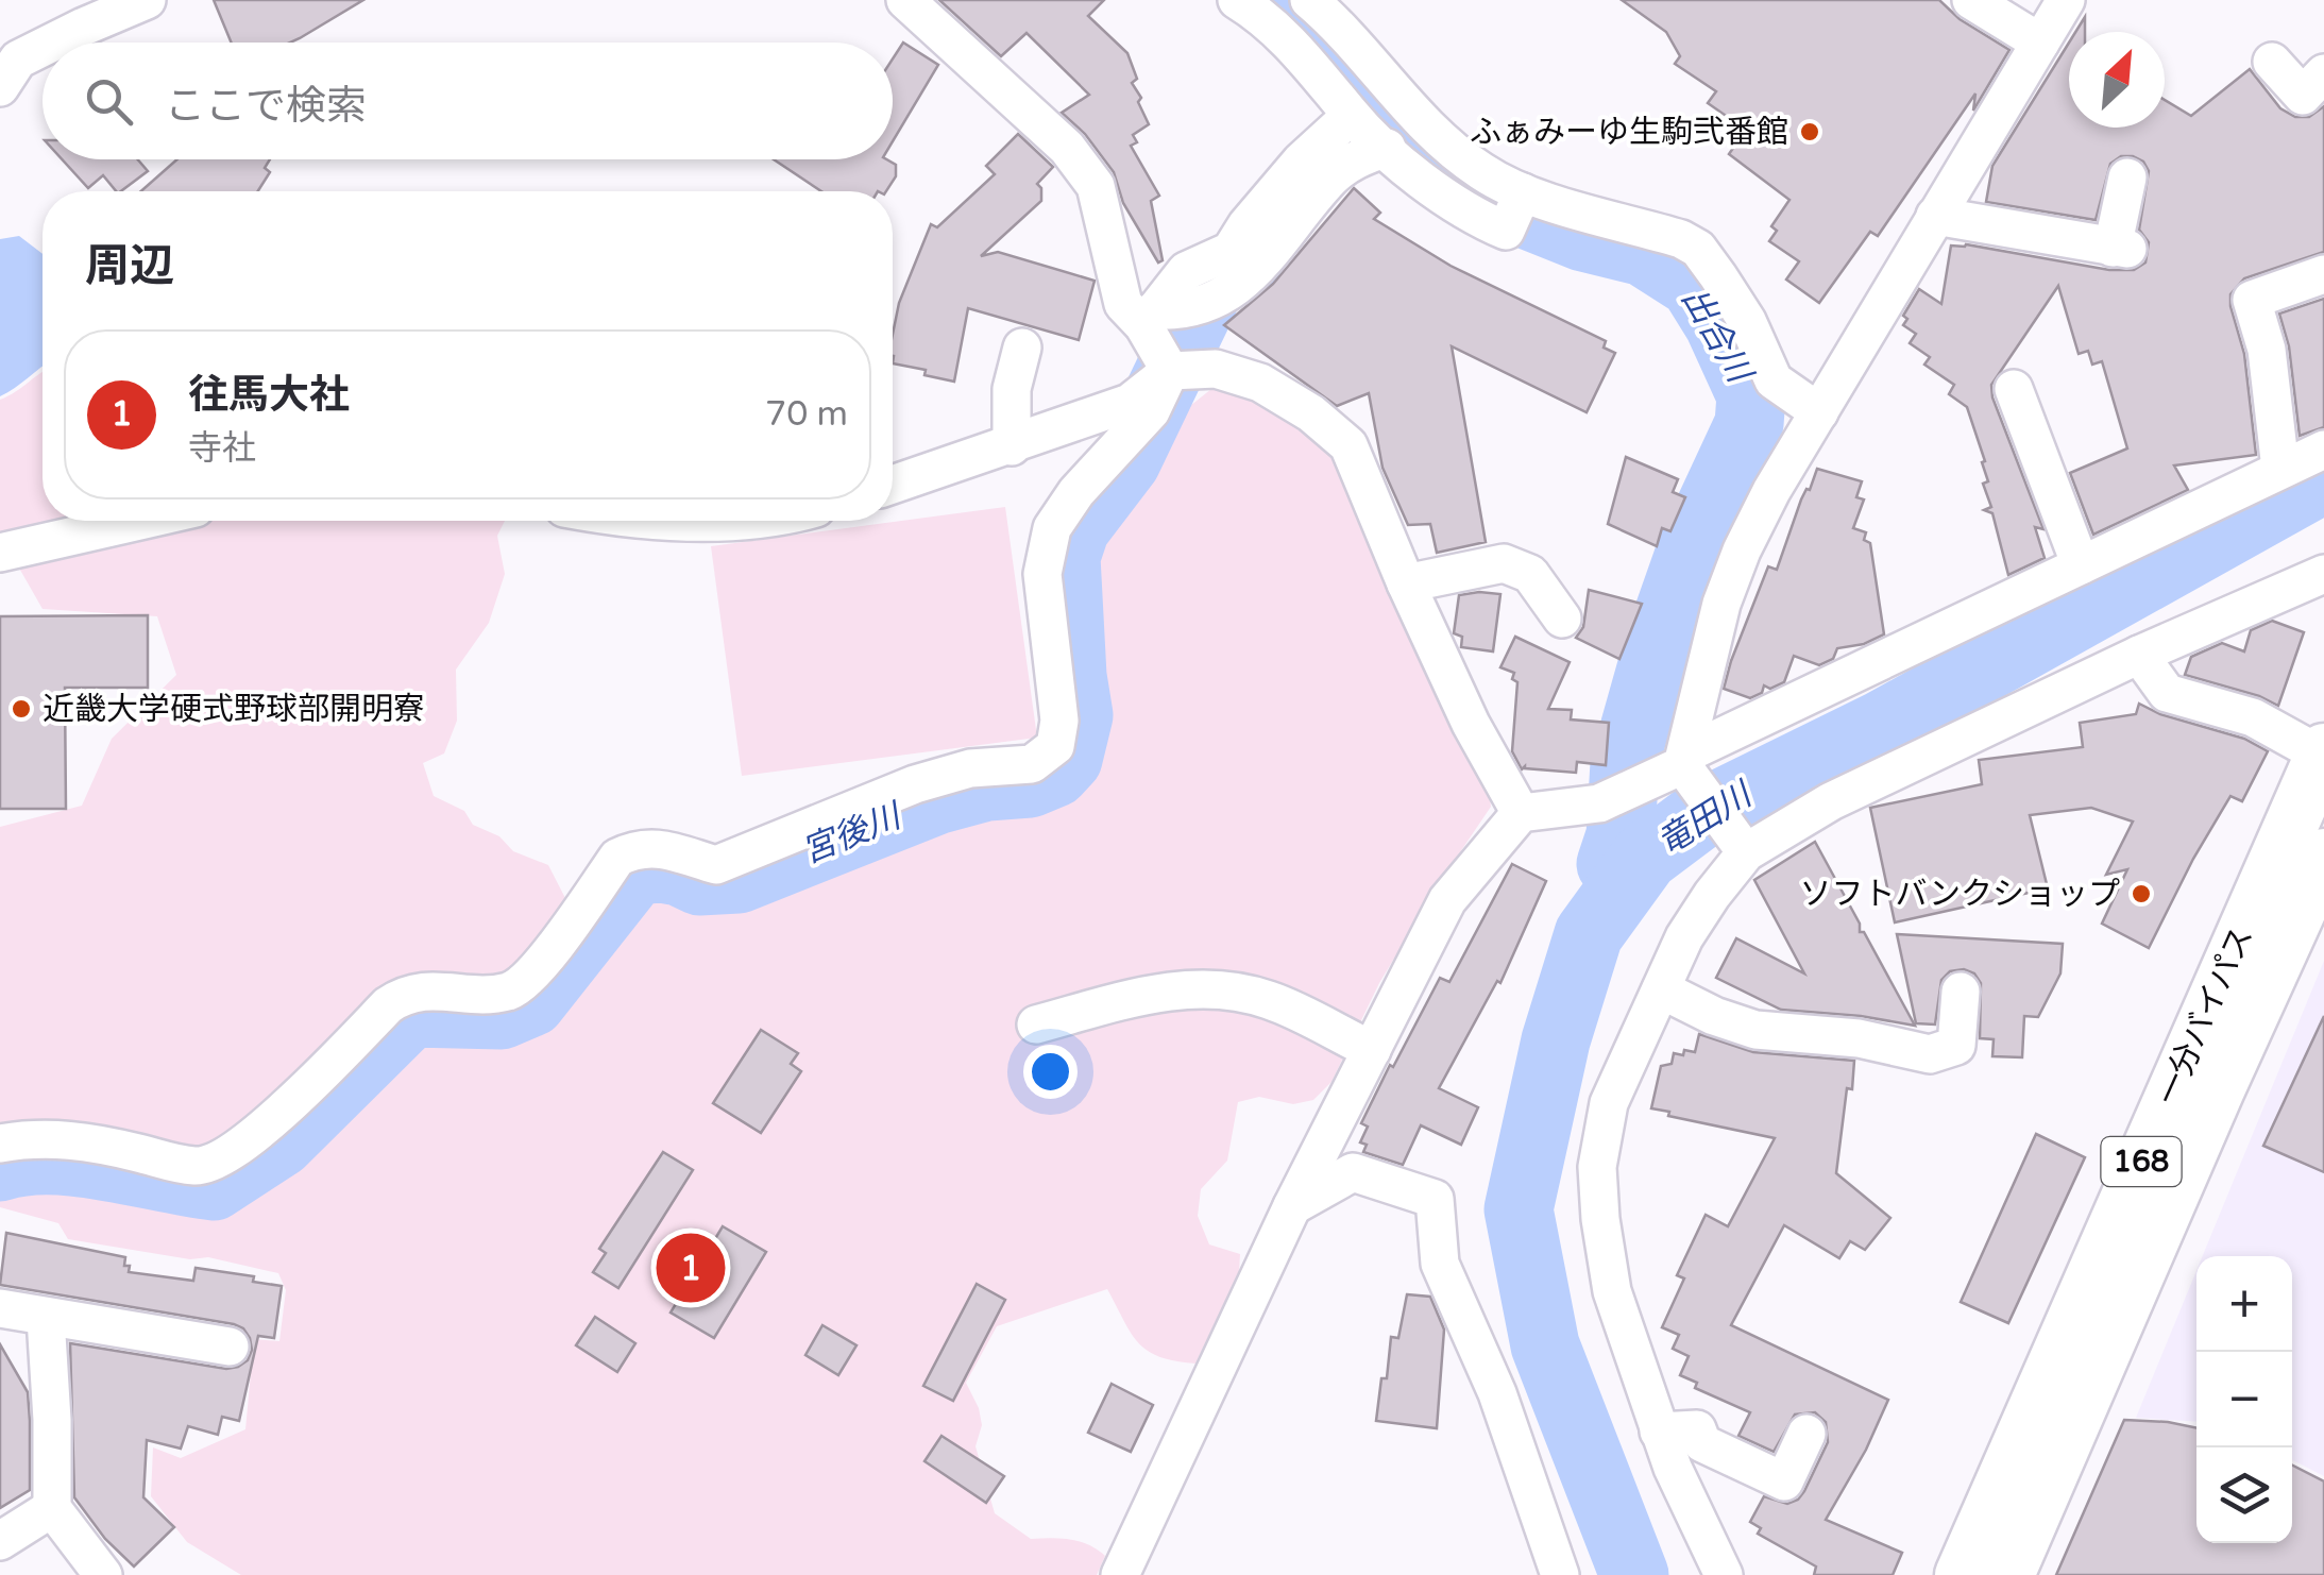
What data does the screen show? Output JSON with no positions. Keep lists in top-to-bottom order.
{
  "streets": {
    "highway": ["一分バイパス", "168"]
  },
  "water": ["出合川", "竜田川", "宮後川"],
  "places": ["ふぁみーゆ生駒弐番館", "近畿大学硬式野球部開明寮", "ソフトバンクショップ"],
  "north": "top right",
  "page": {
    "search": "ここで検索",
    "heading": "周辺",
    "list": [
      {
        "mark": "1",
        "name": "往馬大社",
        "note": "寺社",
        "value": "70 m"
      }
    ],
    "pins": "1",
    "map_buttons": ["+", "−"]
  }
}
